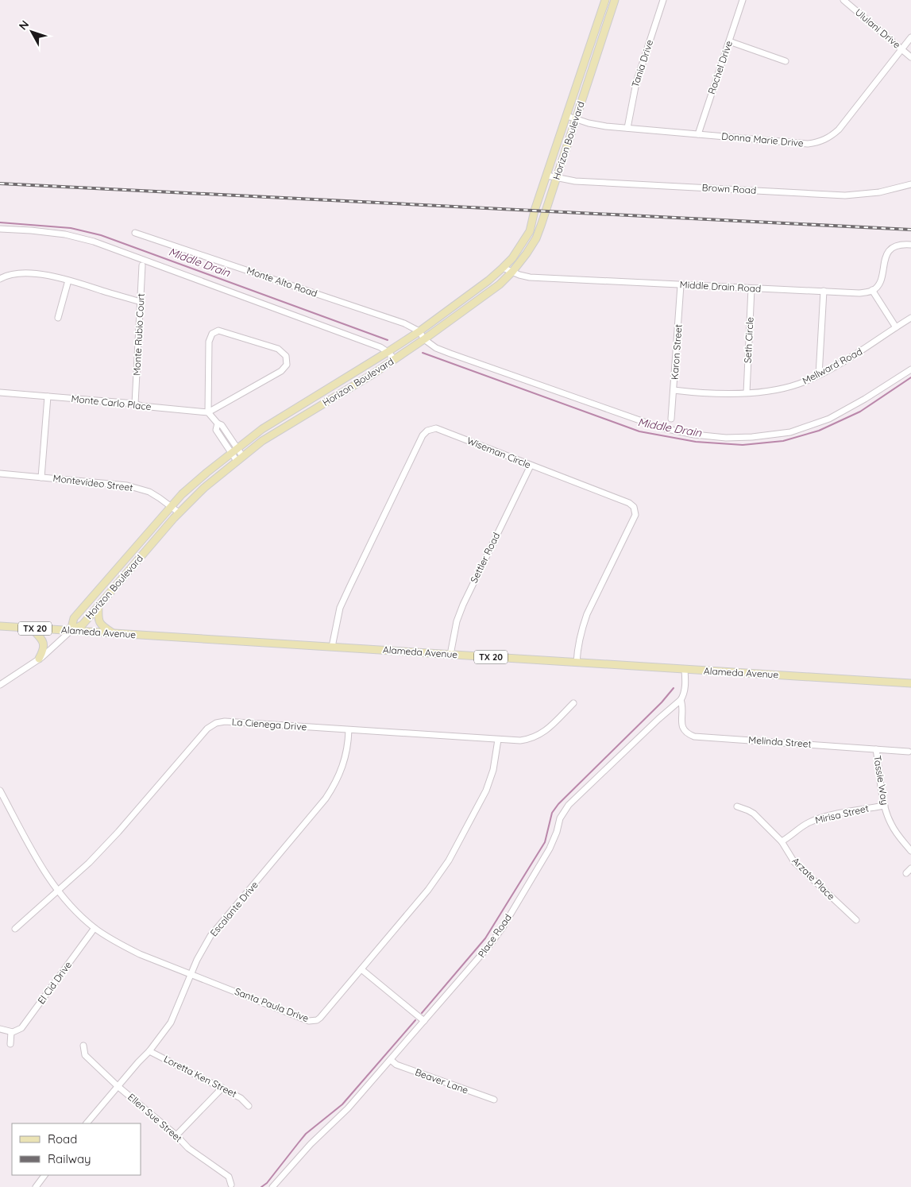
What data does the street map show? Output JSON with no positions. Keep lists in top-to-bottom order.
{
  "streets": {
    "main road": ["Horizon Boulevard", "TX 20", "Alameda Avenue"],
    "street": [
      "Ululani Drive",
      "Tania Drive",
      "Rachel Drive",
      "Donna Marie Drive",
      "Brown Road",
      "Monte Alto Road",
      "Middle Drain Road",
      "Monte Rubio Court",
      "Seth Circle",
      "Karon Street",
      "Mellward Road",
      "Monte Carlo Place",
      "Wiseman Circle",
      "Montevideo Street",
      "Settler Road",
      "La Cienega Drive",
      "Melinda Street",
      "Tassie Way",
      "Mirisa Street",
      "Arzate Place",
      "Escalante Drive",
      "Place Road",
      "El Cid Drive",
      "Santa Paula Drive",
      "Loretta Ken Street",
      "Beaver Lane",
      "Ellen Sue Street"
    ]
  },
  "crossings": [
    ["Ululani Drive", "Donna Marie Drive"],
    ["Tania Drive", "Donna Marie Drive"],
    ["Rachel Drive", "Donna Marie Drive"],
    ["Donna Marie Drive", "Horizon Boulevard"],
    ["Horizon Boulevard", "Brown Road"],
    ["Horizon Boulevard", "Monte Alto Road"],
    ["Horizon Boulevard", "Middle Drain Road"],
    ["Horizon Boulevard", "Montevideo Street"],
    ["Horizon Boulevard", "Alameda Avenue"],
    ["Middle Drain Road", "Seth Circle"],
    ["Middle Drain Road", "Karon Street"],
    ["Monte Rubio Court", "Monte Carlo Place"],
    ["Seth Circle", "Mellward Road"],
    ["Karon Street", "Mellward Road"],
    ["Wiseman Circle", "Settler Road"],
    ["Wiseman Circle", "Alameda Avenue"],
    ["Settler Road", "Alameda Avenue"],
    ["La Cienega Drive", "Escalante Drive"],
    ["La Cienega Drive", "Santa Paula Drive"],
    ["Melinda Street", "Tassie Way"],
    ["Melinda Street", "Place Road"],
    ["Tassie Way", "Mirisa Street"],
    ["Mirisa Street", "Arzate Place"],
    ["Escalante Drive", "Santa Paula Drive"],
    ["Escalante Drive", "Loretta Ken Street"],
    ["Escalante Drive", "Ellen Sue Street"],
    ["Place Road", "Beaver Lane"],
    ["El Cid Drive", "Santa Paula Drive"]
  ],
  "water": ["Middle Drain"],
  "legend": ["Road", "Railway"],
  "north": "top left"
}
